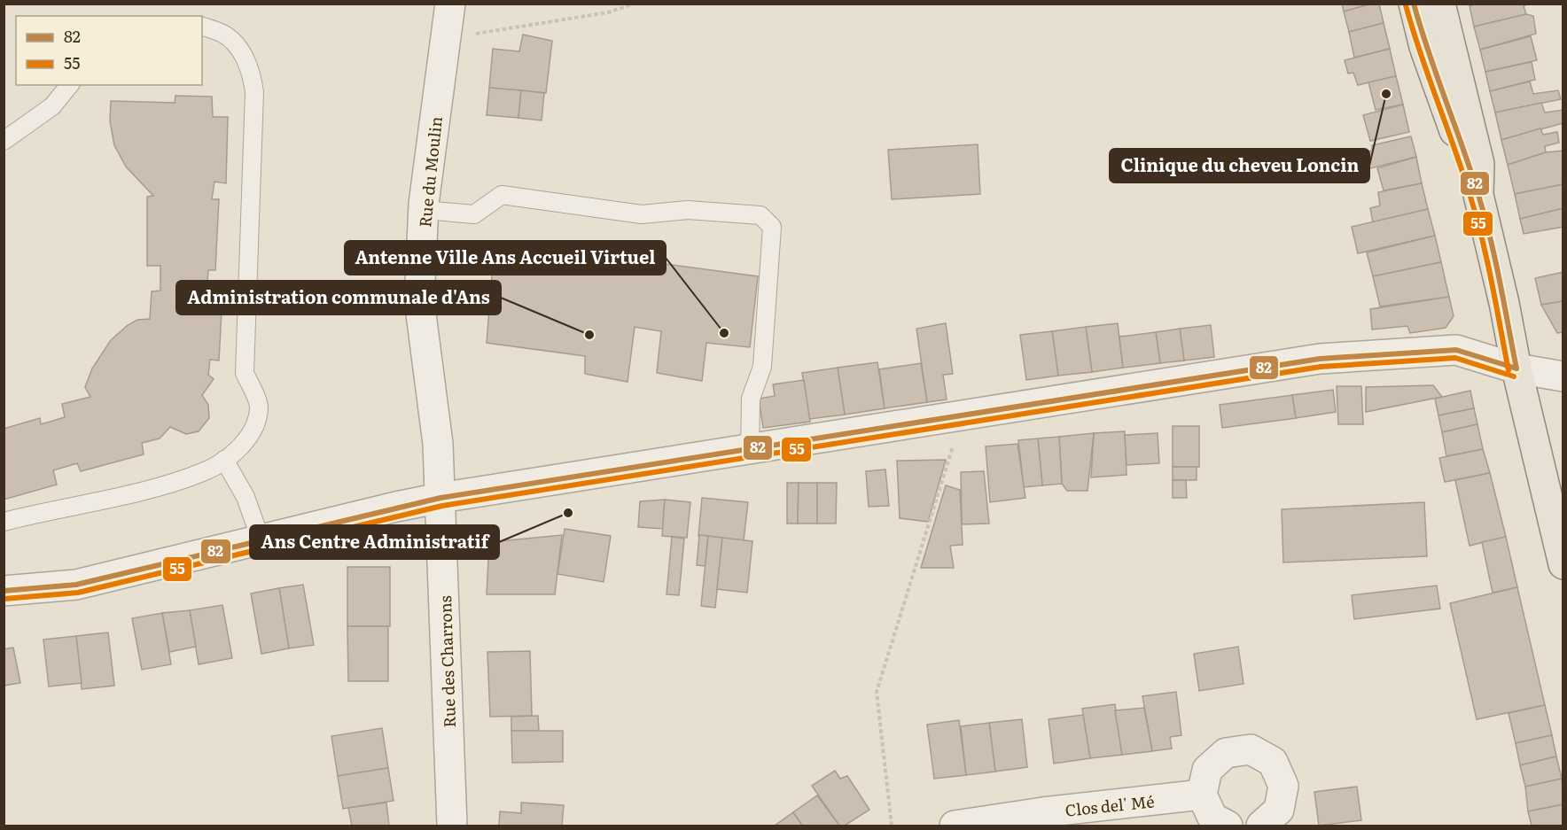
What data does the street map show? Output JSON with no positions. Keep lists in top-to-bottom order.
{
  "streets": {
    "street": ["Rue du Moulin", "Rue des Charrons", "Clos del' Mé"]
  },
  "crossings": [
    ["Rue du Moulin", "Rue des Charrons"]
  ],
  "places": [
    "Clinique du cheveu Loncin",
    "Antenne Ville Ans Accueil Virtuel",
    "Administration communale d'Ans",
    "Ans Centre Administratif"
  ],
  "lines": ["transit line 82", "transit line 55"],
  "legend": ["82", "55"]
}
